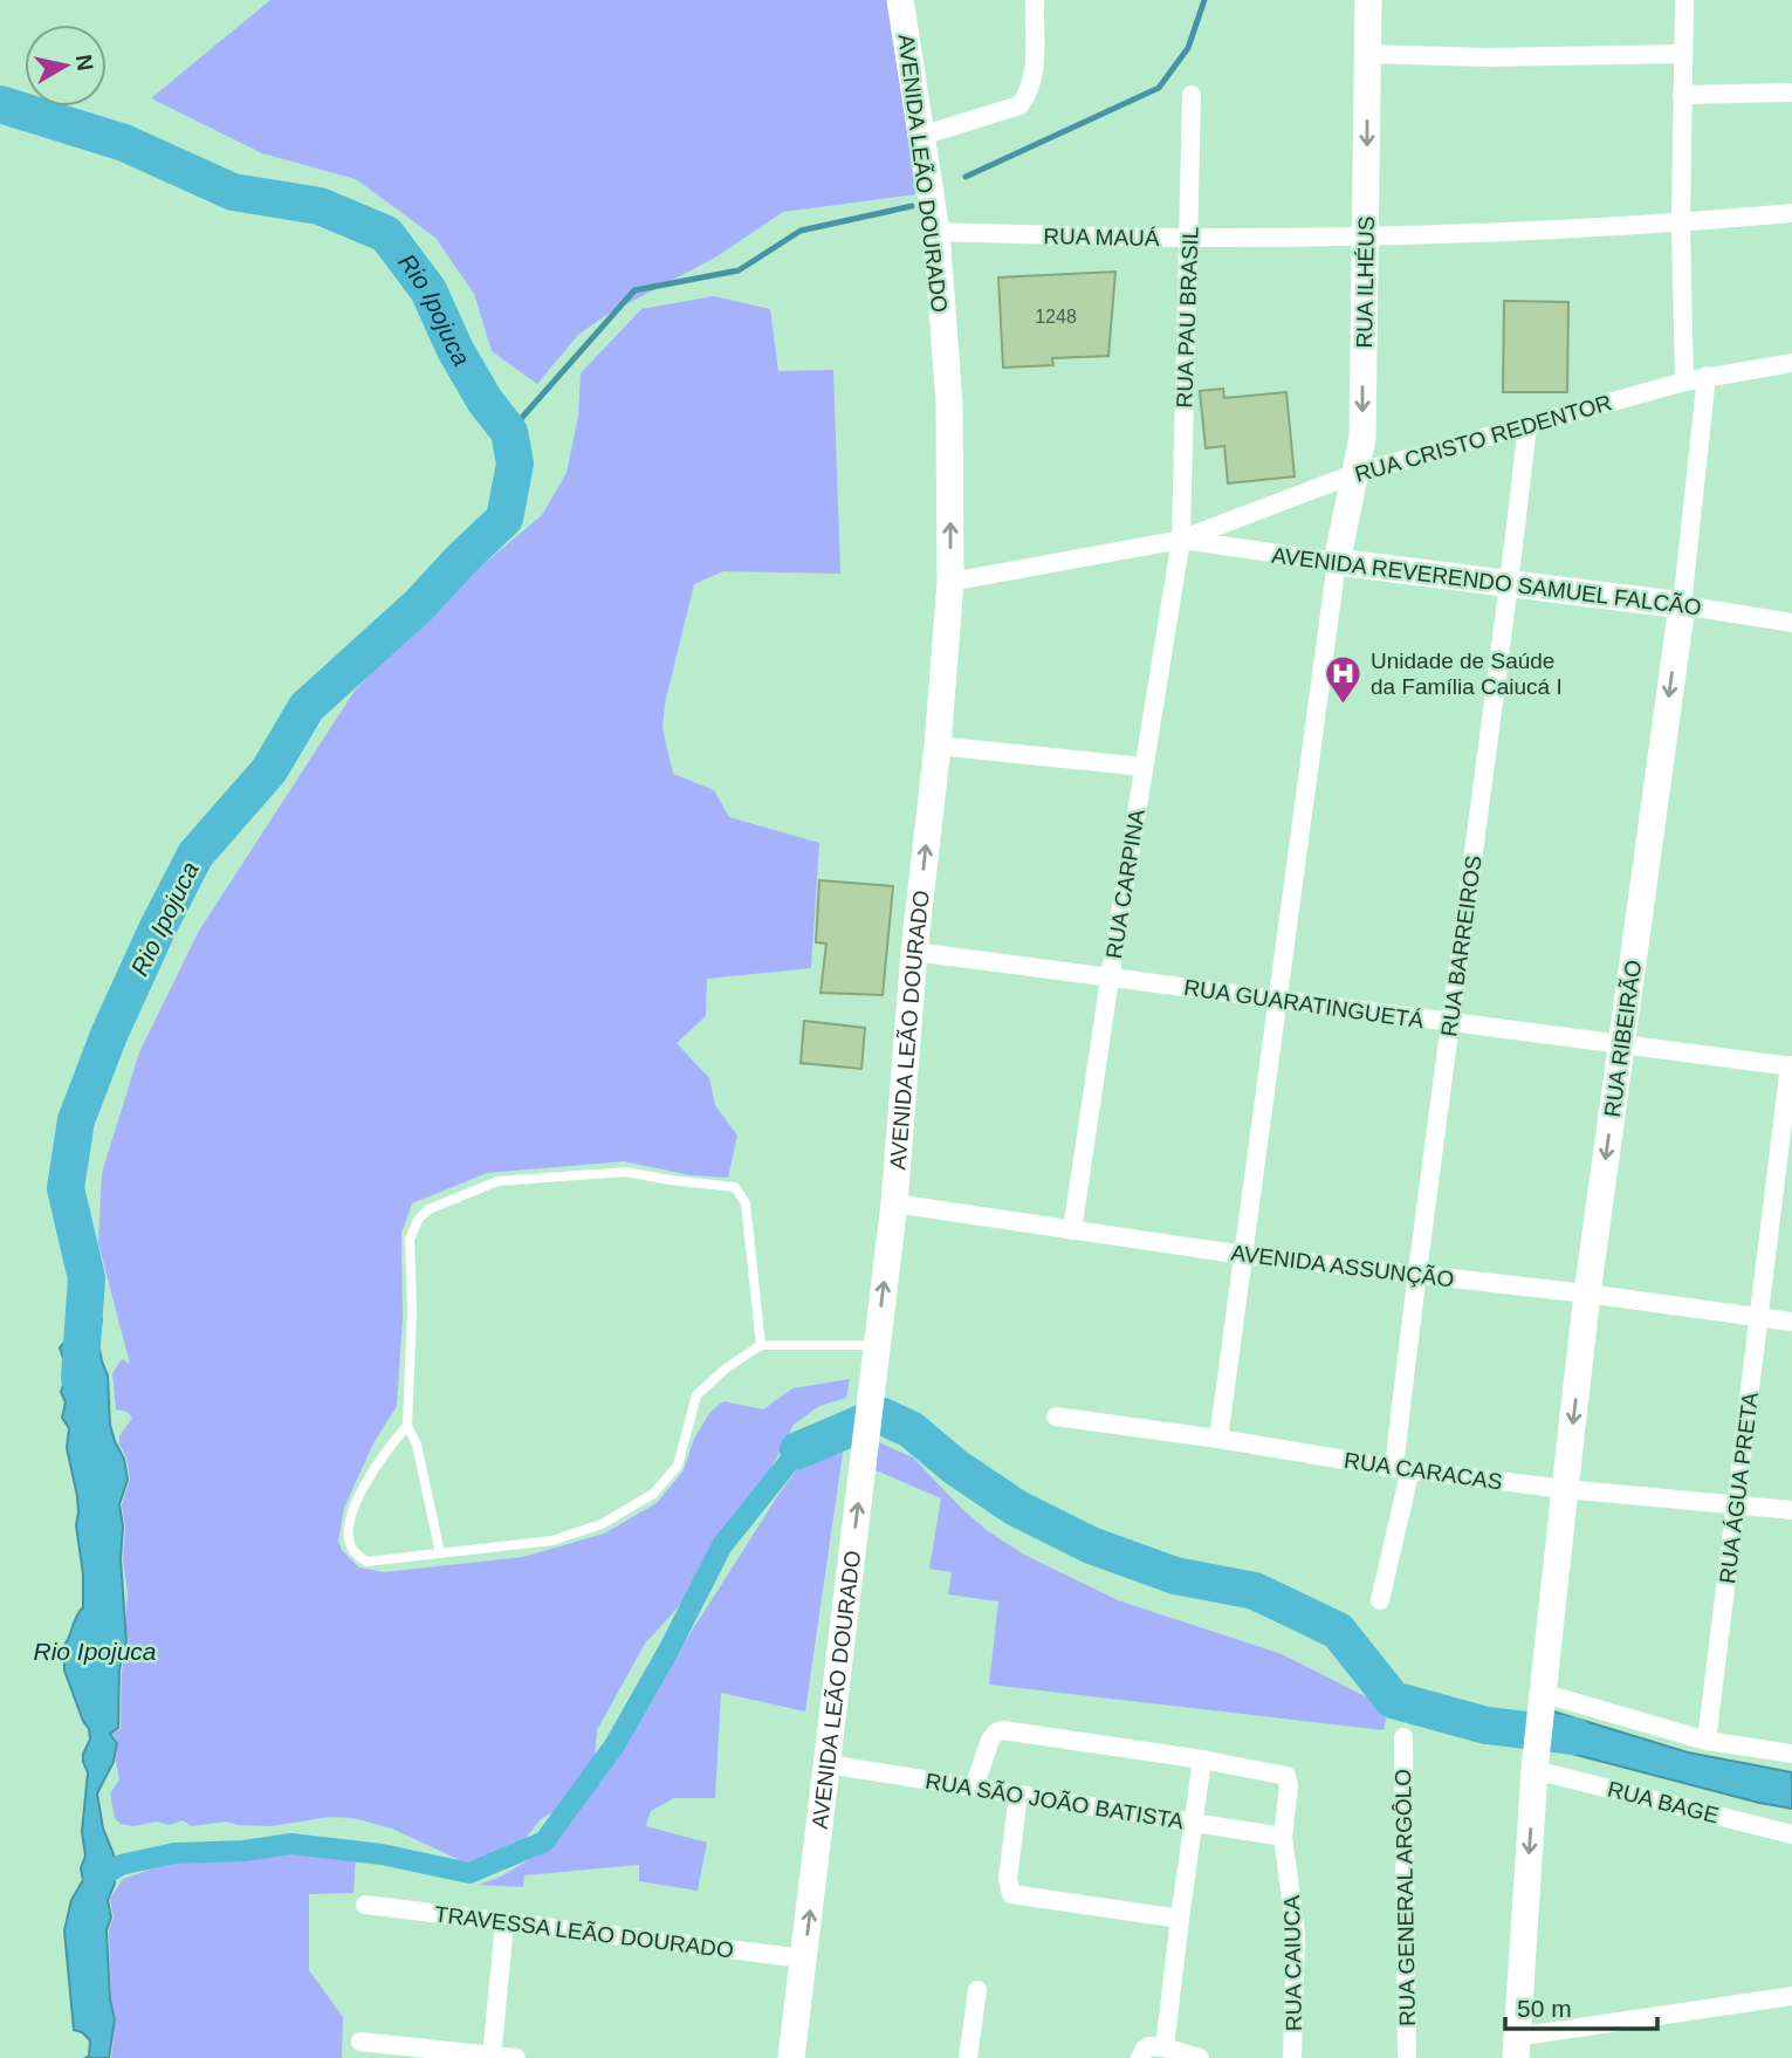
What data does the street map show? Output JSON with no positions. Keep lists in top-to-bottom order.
{
  "streets": {
    "main road": [
      "AVENIDA LEÃO DOURADO",
      "RUA ILHÉUS",
      "AVENIDA REVERENDO SAMUEL FALCÃO",
      "RUA RIBEIRÃO"
    ],
    "street": [
      "RUA MAUÁ",
      "RUA PAU BRASIL",
      "RUA CRISTO REDENTOR",
      "RUA CARPINA",
      "RUA BARREIROS",
      "RUA GUARATINGUETÁ",
      "AVENIDA ASSUNÇÃO",
      "RUA CARACAS",
      "RUA ÁGUA PRETA",
      "RUA SÃO JOÃO BATISTA",
      "RUA BAGE",
      "RUA GENERAL ARGÔLO",
      "TRAVESSA LEÃO DOURADO",
      "RUA CAIUCA"
    ]
  },
  "crossings": [
    ["AVENIDA LEÃO DOURADO", "RUA MAUÁ"],
    ["AVENIDA LEÃO DOURADO", "RUA GUARATINGUETÁ"],
    ["AVENIDA LEÃO DOURADO", "AVENIDA ASSUNÇÃO"],
    ["AVENIDA LEÃO DOURADO", "RUA SÃO JOÃO BATISTA"],
    ["AVENIDA LEÃO DOURADO", "TRAVESSA LEÃO DOURADO"],
    ["RUA MAUÁ", "RUA ILHÉUS"],
    ["RUA MAUÁ", "RUA PAU BRASIL"],
    ["RUA ILHÉUS", "RUA CRISTO REDENTOR"],
    ["RUA ILHÉUS", "AVENIDA REVERENDO SAMUEL FALCÃO"],
    ["RUA PAU BRASIL", "RUA CRISTO REDENTOR"],
    ["RUA PAU BRASIL", "AVENIDA REVERENDO SAMUEL FALCÃO"],
    ["RUA PAU BRASIL", "RUA CARPINA"],
    ["RUA CRISTO REDENTOR", "AVENIDA REVERENDO SAMUEL FALCÃO"],
    ["RUA CRISTO REDENTOR", "RUA CARPINA"],
    ["RUA CRISTO REDENTOR", "RUA BARREIROS"],
    ["RUA CRISTO REDENTOR", "RUA RIBEIRÃO"],
    ["AVENIDA REVERENDO SAMUEL FALCÃO", "RUA CARPINA"],
    ["AVENIDA REVERENDO SAMUEL FALCÃO", "RUA BARREIROS"],
    ["AVENIDA REVERENDO SAMUEL FALCÃO", "RUA RIBEIRÃO"],
    ["RUA CARPINA", "RUA GUARATINGUETÁ"],
    ["RUA CARPINA", "AVENIDA ASSUNÇÃO"],
    ["RUA BARREIROS", "RUA GUARATINGUETÁ"],
    ["RUA BARREIROS", "AVENIDA ASSUNÇÃO"],
    ["RUA BARREIROS", "RUA CARACAS"],
    ["RUA GUARATINGUETÁ", "RUA RIBEIRÃO"],
    ["RUA GUARATINGUETÁ", "RUA ÁGUA PRETA"],
    ["RUA RIBEIRÃO", "AVENIDA ASSUNÇÃO"],
    ["RUA RIBEIRÃO", "RUA CARACAS"],
    ["RUA RIBEIRÃO", "RUA BAGE"],
    ["AVENIDA ASSUNÇÃO", "RUA ÁGUA PRETA"],
    ["RUA CARACAS", "RUA ÁGUA PRETA"],
    ["RUA SÃO JOÃO BATISTA", "RUA CAIUCA"]
  ],
  "one_way": ["AVENIDA LEÃO DOURADO", "RUA ILHÉUS", "RUA RIBEIRÃO"],
  "water": ["Rio Ipojuca"],
  "places": {
    "hospital": ["Unidade de Saúde da Família Caiucá I"]
  },
  "house_numbers": ["1248"],
  "scale_bar": "50 m",
  "north": "right"
}
